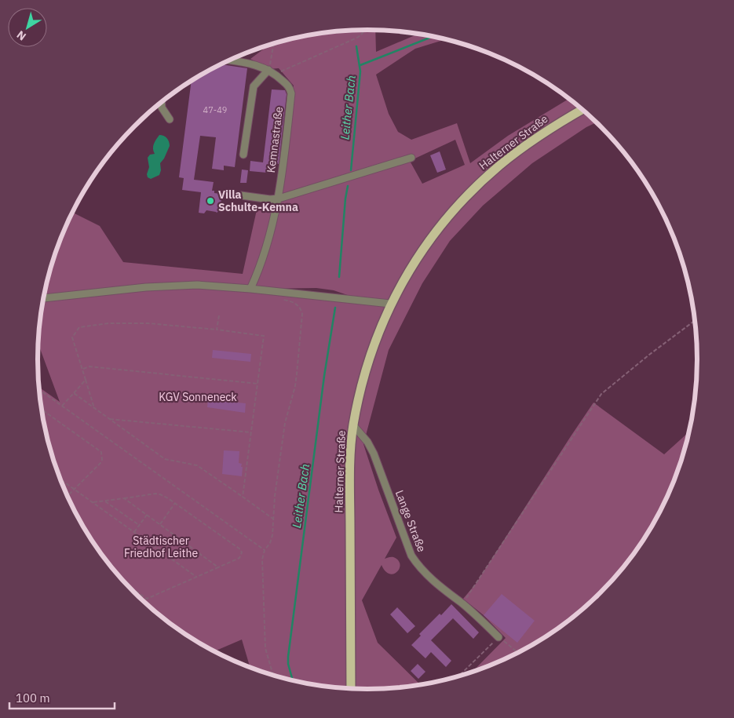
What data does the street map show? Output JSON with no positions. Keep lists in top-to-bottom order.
{
  "streets": {
    "main road": ["Halterner Straße"],
    "street": ["Kemnastraße", "Lange Straße"]
  },
  "crossings": [
    ["Halterner Straße", "Lange Straße"]
  ],
  "water": ["Leither Bach"],
  "parks": ["KGV Sonneneck", "Städtischer Friedhof Leithe"],
  "places": ["Villa Schulte-Kemna"],
  "house_numbers": ["47-49"],
  "scale_bar": "100 m",
  "north": "bottom left"
}
